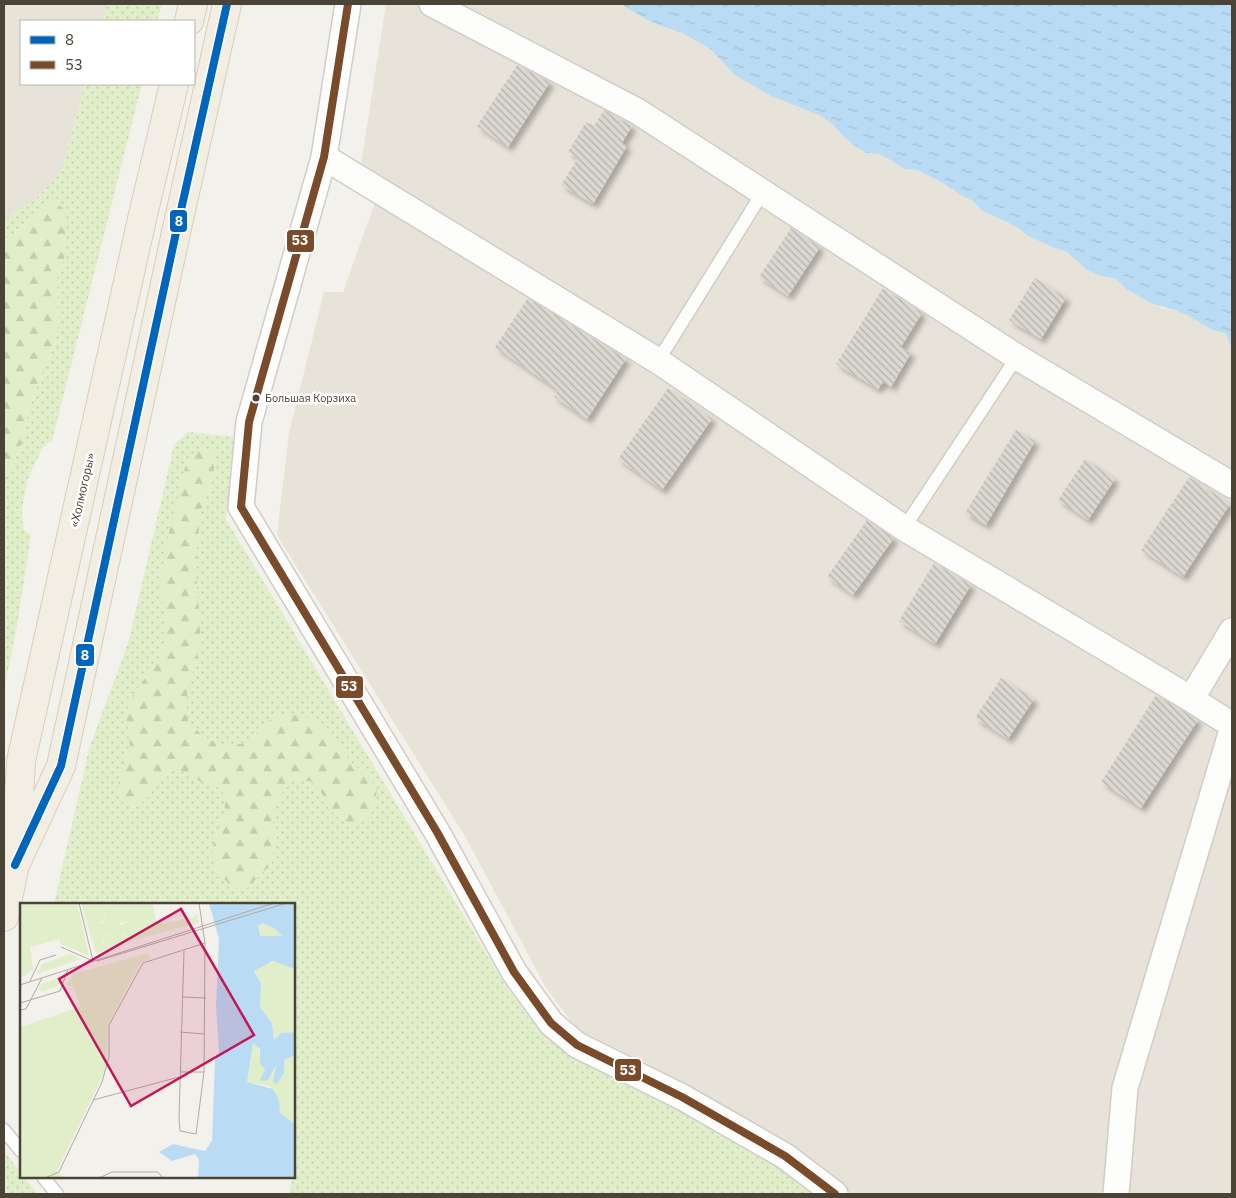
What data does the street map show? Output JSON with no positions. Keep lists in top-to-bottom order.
{
  "streets": {
    "main road": ["«Холмогоры»"]
  },
  "places": ["Большая Корзиха"],
  "lines": ["transit line 8", "transit line 53"],
  "legend": ["8", "53"]
}
